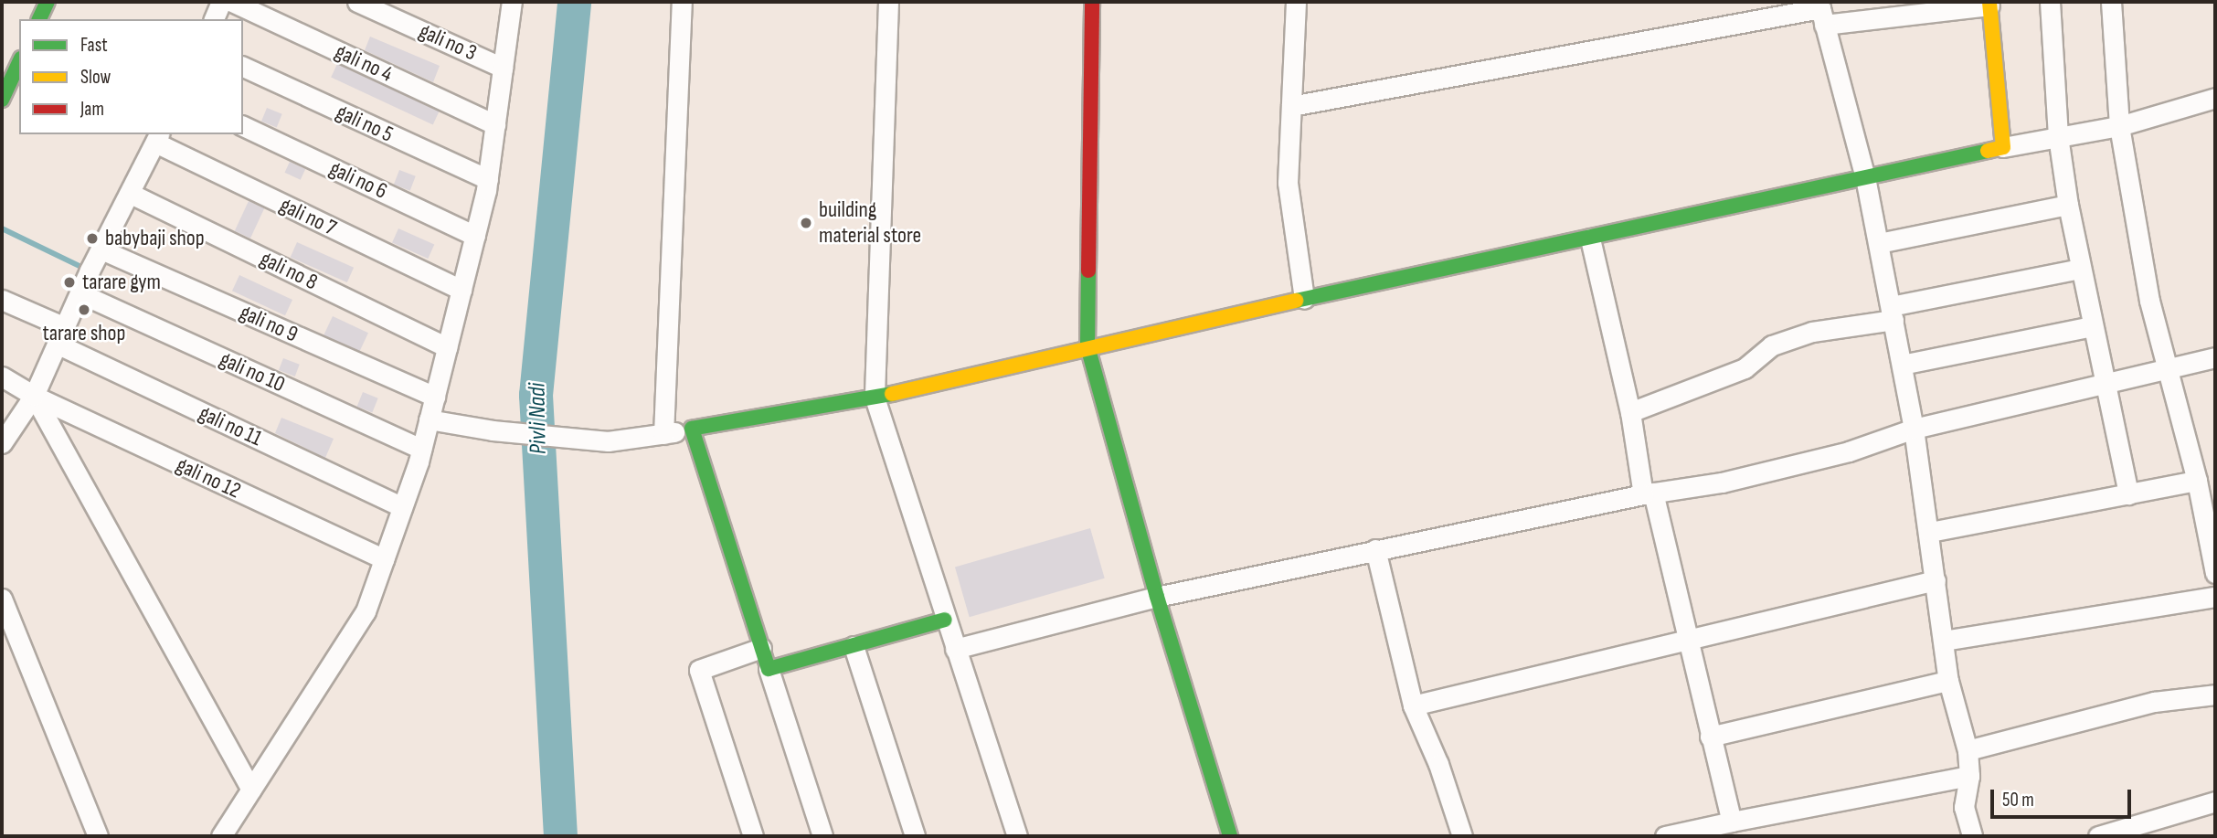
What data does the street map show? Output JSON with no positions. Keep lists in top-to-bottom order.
{
  "streets": {
    "street": [
      "gali no 3",
      "gali no 4",
      "gali no 5",
      "gali no 6",
      "gali no 7",
      "gali no 8",
      "gali no 9",
      "gali no 10",
      "gali no 11",
      "gali no 12"
    ]
  },
  "water": ["Pivli Nadi"],
  "places": [
    "building material store",
    "babybaji shop",
    "tarare gym",
    "tarare shop"
  ],
  "legend": ["Fast", "Slow", "Jam"],
  "scale_bar": "50 m"
}
